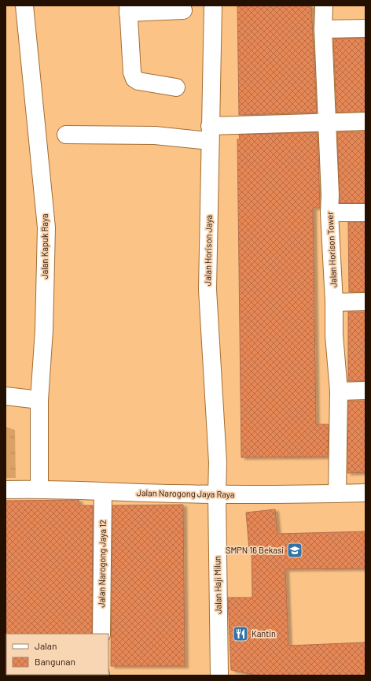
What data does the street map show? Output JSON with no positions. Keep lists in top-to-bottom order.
{
  "streets": {
    "street": [
      "Jalan Kapuk Raya",
      "Jalan Horison Tower",
      "Jalan Horison Jaya",
      "Jalan Narogong Jaya Raya",
      "Jalan Narogong Jaya 12",
      "Jalan Haji Milun"
    ]
  },
  "crossings": [
    ["Jalan Kapuk Raya", "Jalan Narogong Jaya Raya"],
    ["Jalan Horison Tower", "Jalan Narogong Jaya Raya"],
    ["Jalan Horison Jaya", "Jalan Narogong Jaya Raya"],
    ["Jalan Horison Jaya", "Jalan Haji Milun"],
    ["Jalan Narogong Jaya Raya", "Jalan Narogong Jaya 12"],
    ["Jalan Narogong Jaya Raya", "Jalan Haji Milun"]
  ],
  "places": {
    "school or university": ["SMPN 16 Bekasi"],
    "restaurant": ["Kantin"]
  },
  "legend": ["Jalan", "Bangunan"]
}
